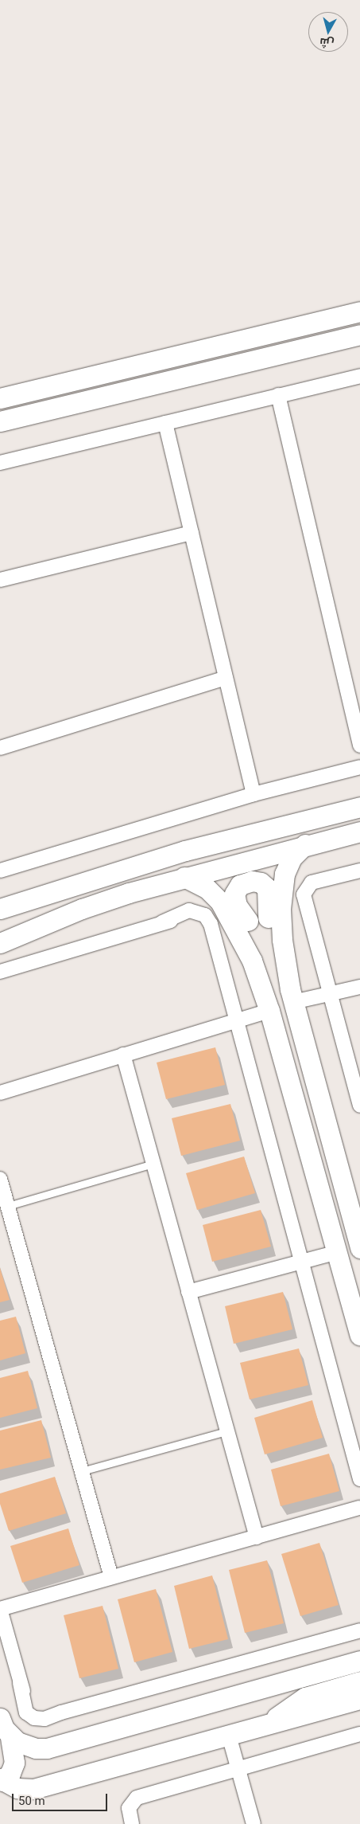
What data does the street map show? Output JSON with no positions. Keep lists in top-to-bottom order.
{
  "scale_bar": "50 m",
  "north": "bottom"
}
